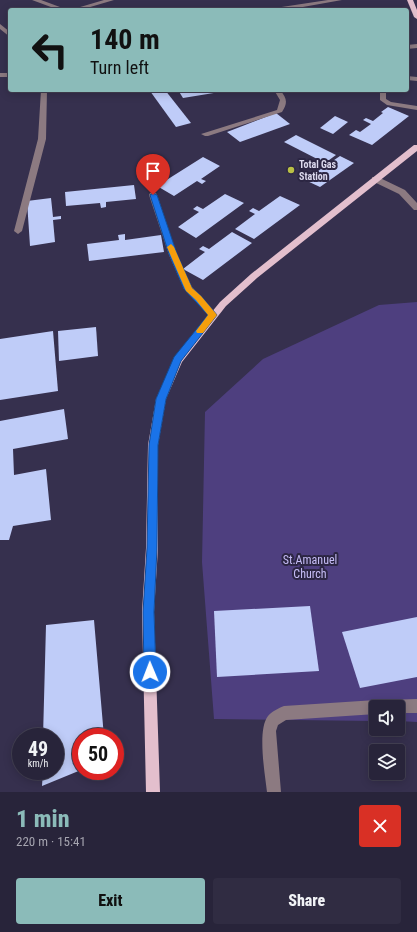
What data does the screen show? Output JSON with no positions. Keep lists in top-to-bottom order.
{
  "parks": ["St.Amanuel Church"],
  "places": ["Total Gas Station"],
  "page": {
    "turn": ["140 m", "Turn left"],
    "speed": "49 km/h",
    "limit": "50",
    "heading": ["1 min", "220 m · 15:41"],
    "buttons": ["Exit", "Share"]
  }
}
